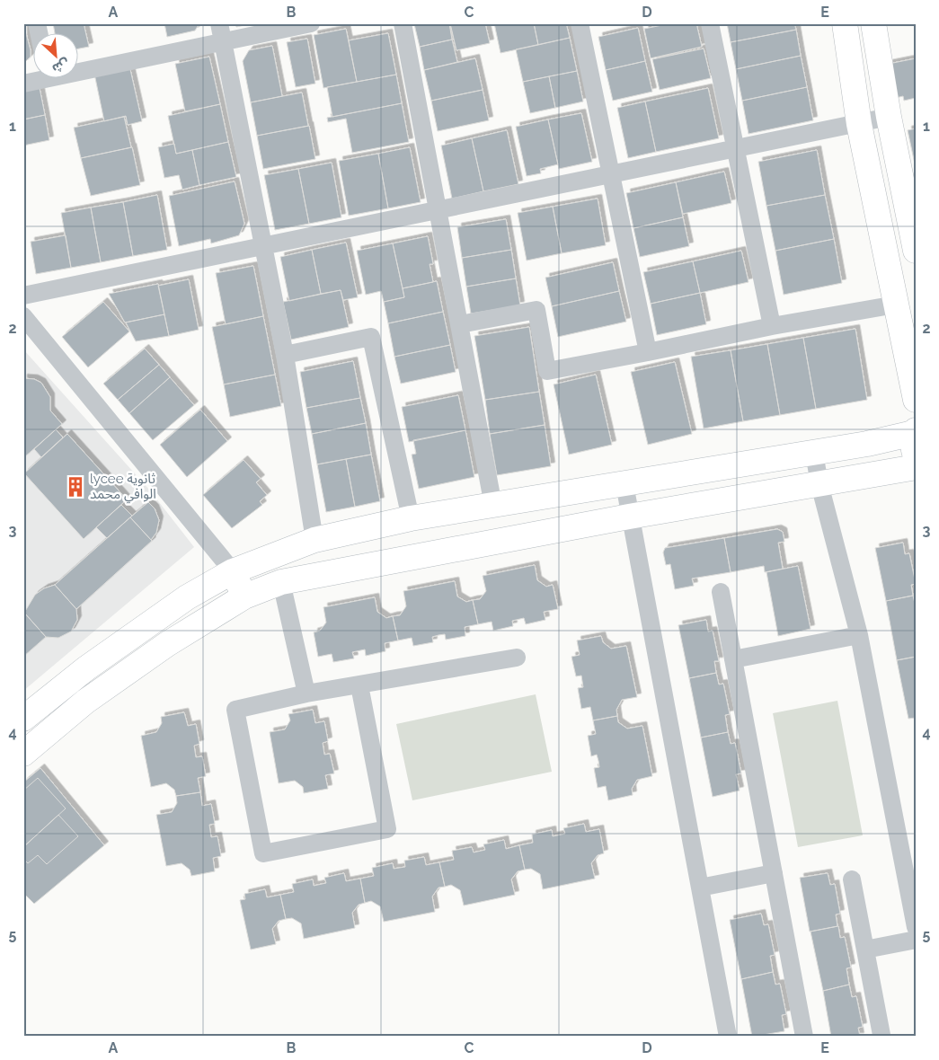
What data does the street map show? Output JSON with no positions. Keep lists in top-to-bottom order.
{
  "places": {
    "building": ["lycee ثانوية الوافي محمد"]
  },
  "north": "bottom right",
  "grid": {
    "columns": [
      "A",
      "B",
      "C",
      "D",
      "E"
    ],
    "rows": [
      "1",
      "2",
      "3",
      "4",
      "5"
    ]
  }
}
